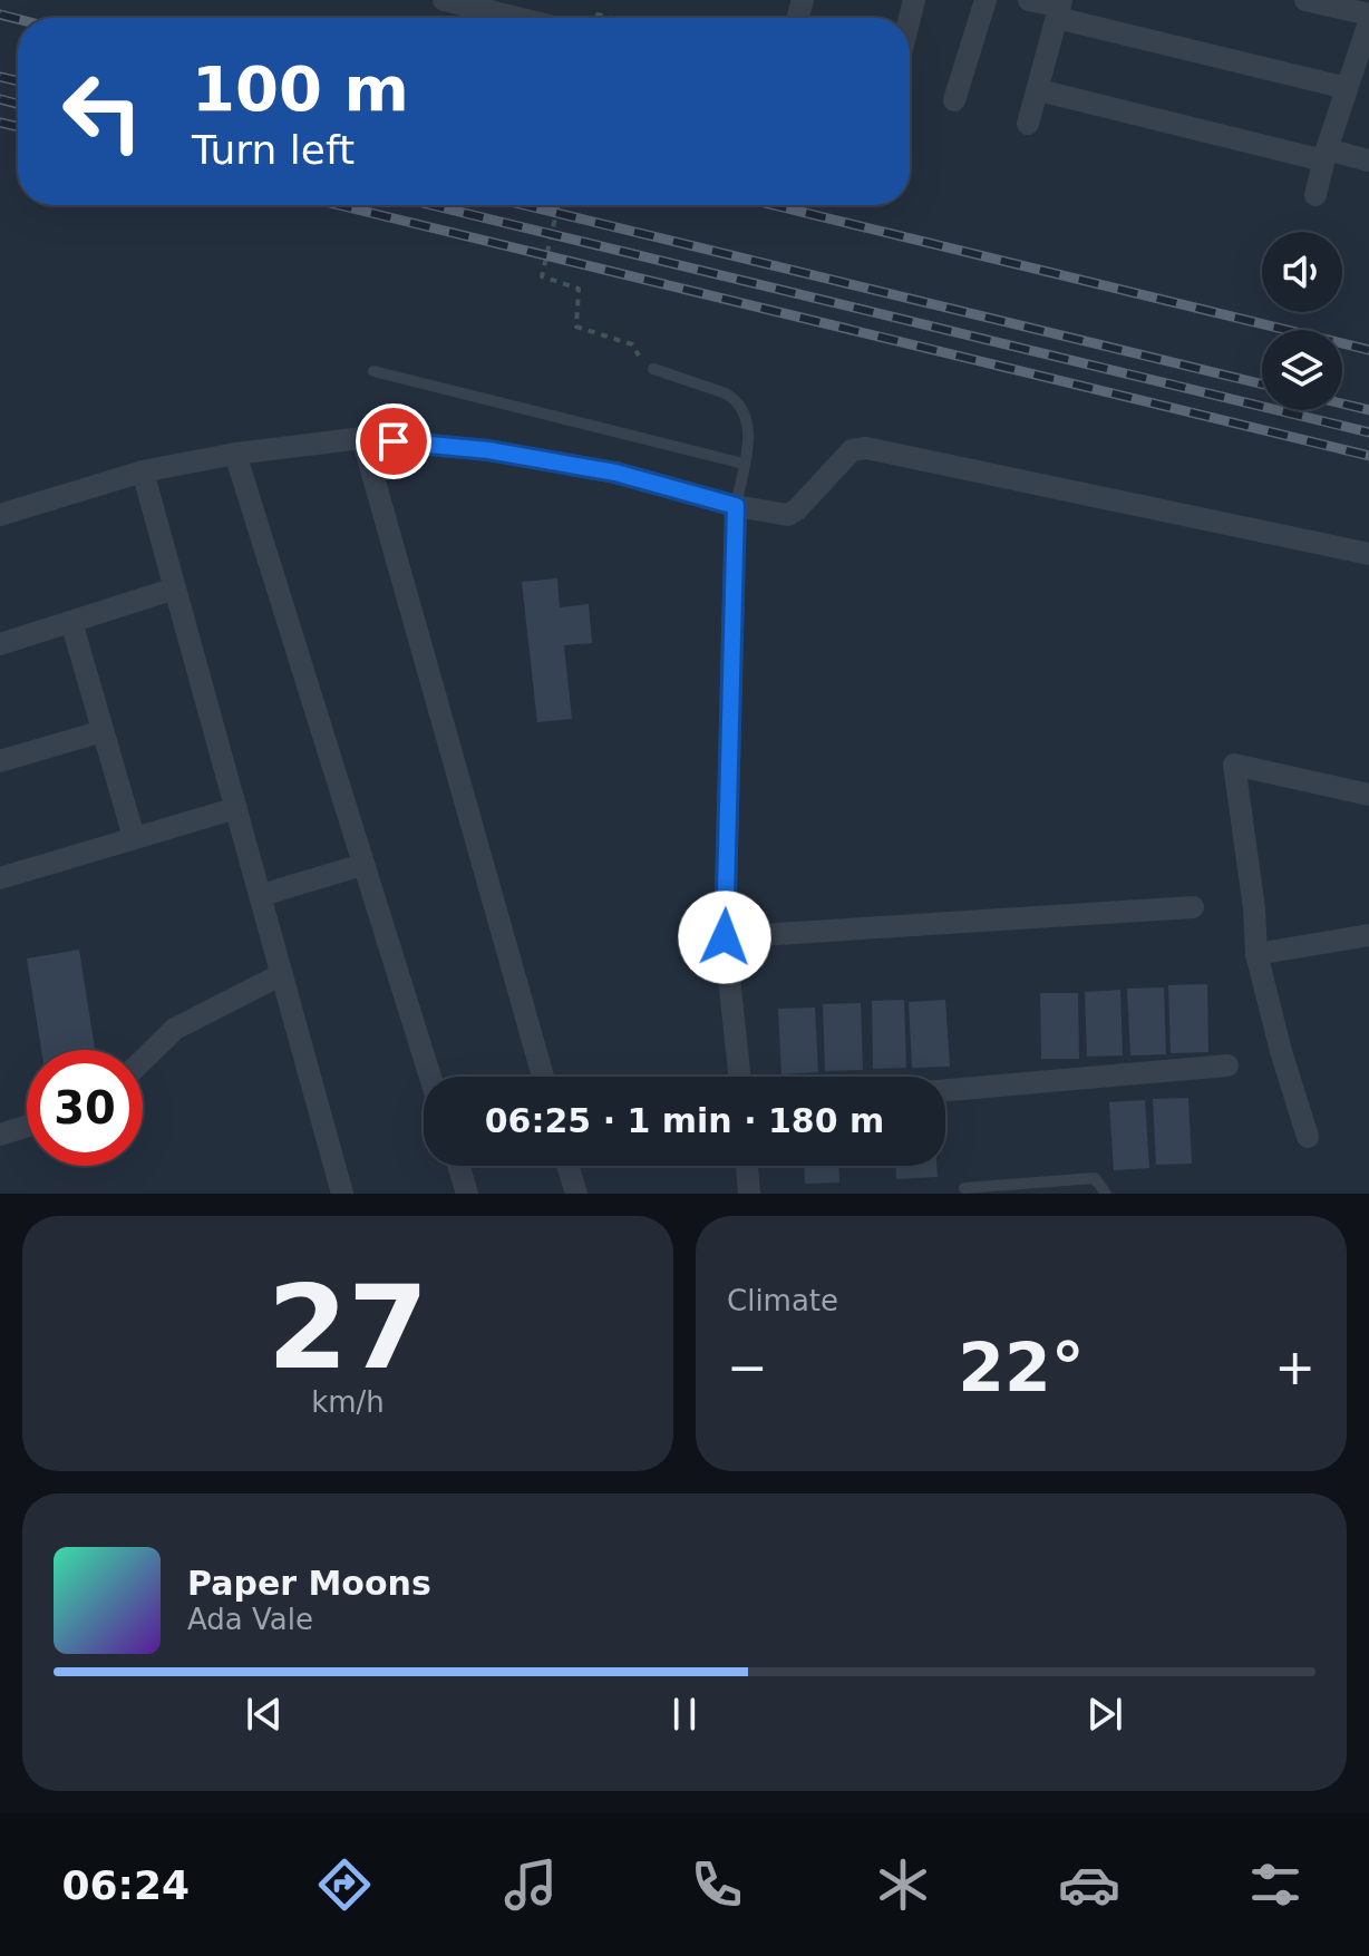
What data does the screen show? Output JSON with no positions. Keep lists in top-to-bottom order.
{
  "page": {
    "turn": ["100 m", "Turn left"],
    "limit": "30",
    "trip": "06:25 · 1 min · 180 m",
    "tile": [
      ["27", "km/h"],
      "Climate"
    ],
    "heat": ["−", "22°", "+"],
    "song": ["Paper Moons", "Ada Vale"],
    "tabs": "06:24"
  }
}
